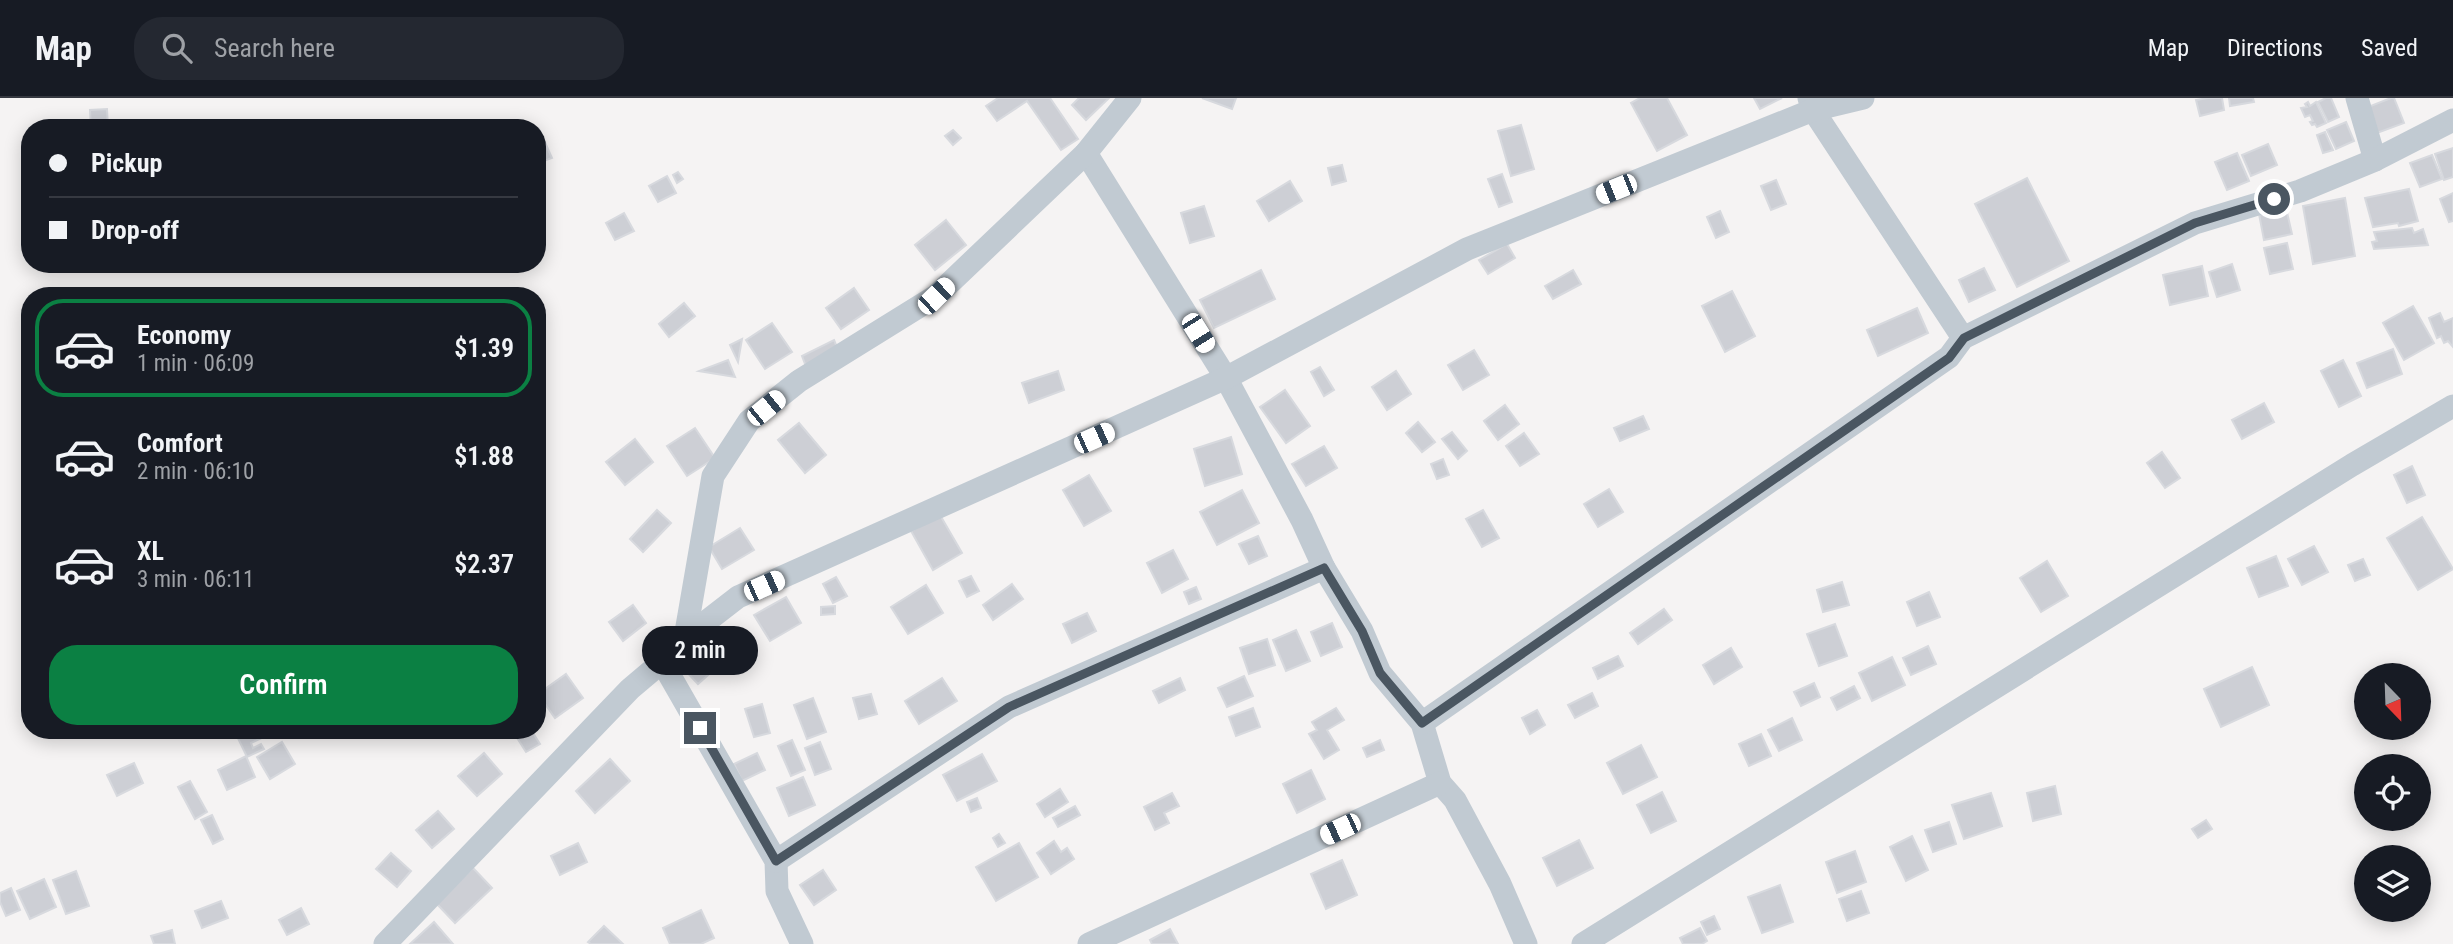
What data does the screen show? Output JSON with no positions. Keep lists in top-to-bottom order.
{
  "north": "bottom right",
  "page": {
    "header": "Map",
    "search": "Search here",
    "nav": ["Map", "Directions", "Saved"],
    "banner": ["Pickup", "Drop-off"],
    "list": [
      {
        "name": "Economy",
        "note": "1 min · 06:09",
        "value": "$1.39"
      },
      {
        "name": "Comfort",
        "note": "2 min · 06:10",
        "value": "$1.88"
      },
      {
        "name": "XL",
        "note": "3 min · 06:11",
        "value": "$2.37"
      }
    ],
    "bubble": "2 min",
    "buttons": "Confirm"
  }
}
